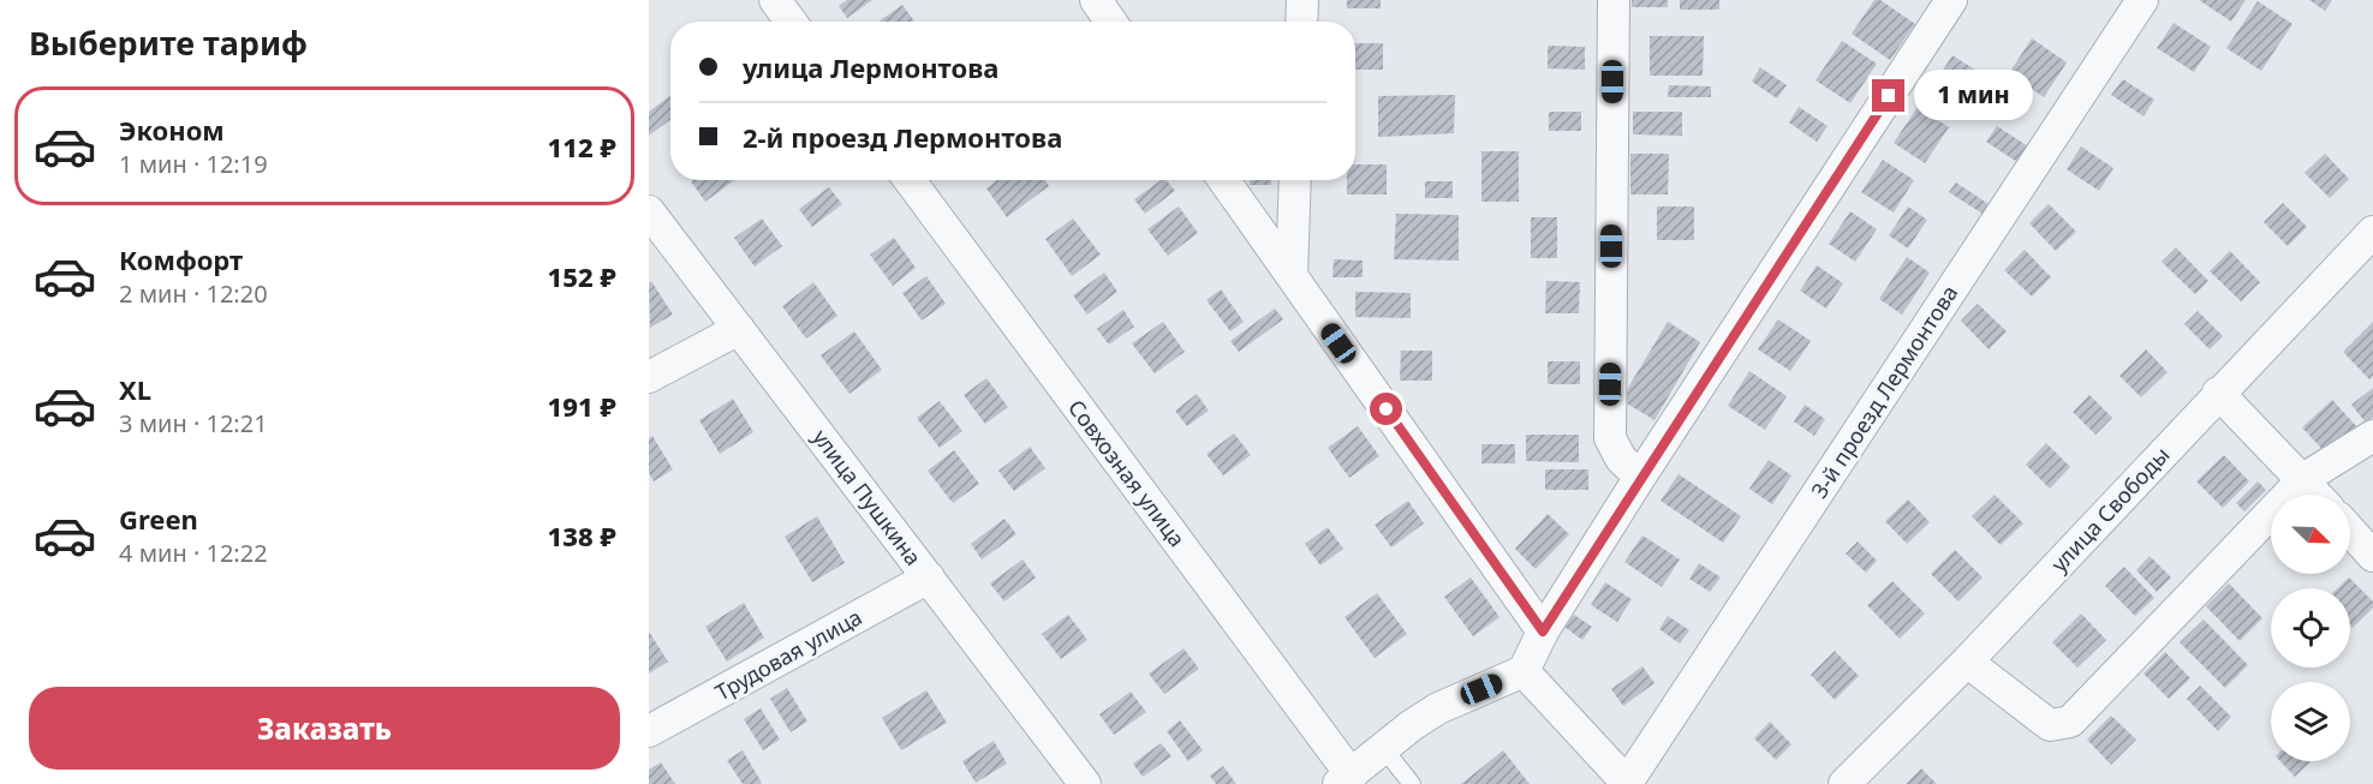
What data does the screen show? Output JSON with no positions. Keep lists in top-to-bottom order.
{
  "streets": {
    "street": [
      "3-й проезд Лермонтова",
      "Совхозная улица",
      "улица Пушкина",
      "улица Свободы",
      "Трудовая улица"
    ]
  },
  "crossings": [
    ["улица Пушкина", "Трудовая улица"]
  ],
  "north": "bottom right",
  "page": {
    "heading": "Выберите тариф",
    "banner": ["улица Лермонтова", "2-й проезд Лермонтова"],
    "bubble": "1 мин",
    "list": [
      {
        "name": "Эконом",
        "note": "1 мин · 12:19",
        "value": "112 ₽"
      },
      {
        "name": "Комфорт",
        "note": "2 мин · 12:20",
        "value": "152 ₽"
      },
      {
        "name": "XL",
        "note": "3 мин · 12:21",
        "value": "191 ₽"
      },
      {
        "name": "Green",
        "note": "4 мин · 12:22",
        "value": "138 ₽"
      }
    ],
    "buttons": "Заказать"
  }
}
